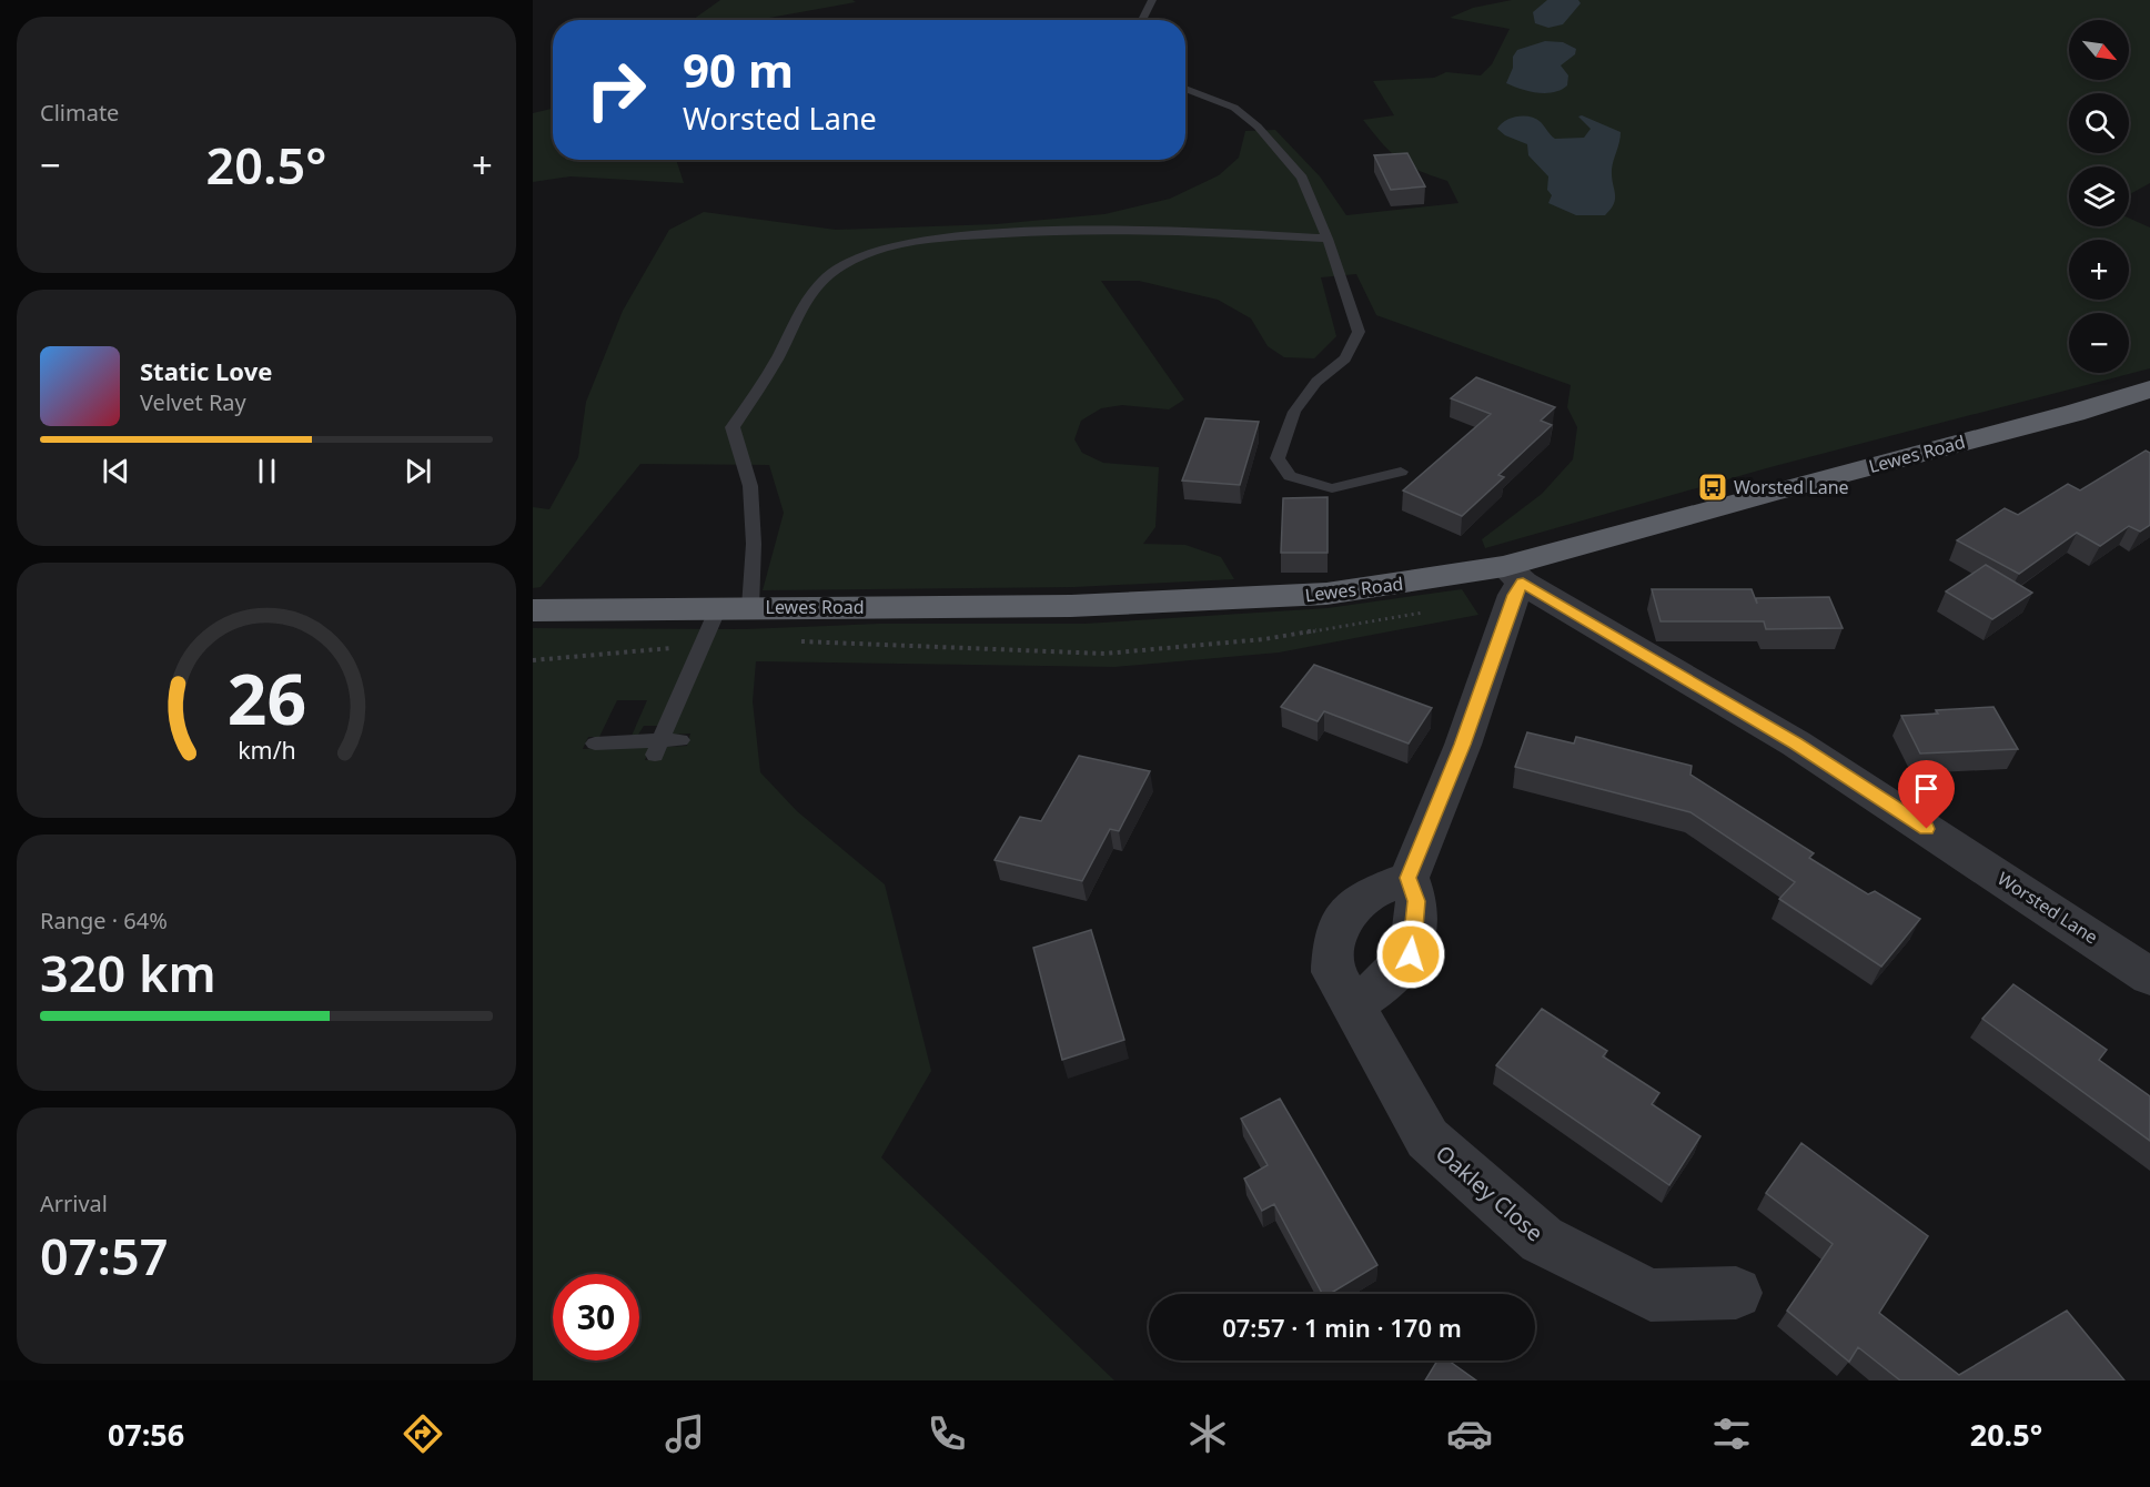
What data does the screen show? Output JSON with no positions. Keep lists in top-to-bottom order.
{
  "streets": {
    "highway": ["Lewes Road"],
    "street": ["Worsted Lane", "Oakley Close"]
  },
  "crossings": [
    ["Lewes Road", "Worsted Lane"]
  ],
  "places": {
    "bus stop": ["Worsted Lane"]
  },
  "north": "bottom right",
  "page": {
    "tile": [
      "Climate",
      ["Range · 64%", "320 km"],
      ["Arrival", "07:57"]
    ],
    "map_buttons": ["+", "−"],
    "turn": ["90 m", "Worsted Lane"],
    "heat": ["−", "20.5°", "+"],
    "song": ["Static Love", "Velvet Ray"],
    "limit": "30",
    "trip": "07:57 · 1 min · 170 m",
    "tabs": ["07:56", "20.5°"],
    "gauge": ["26", "km/h"]
  }
}
